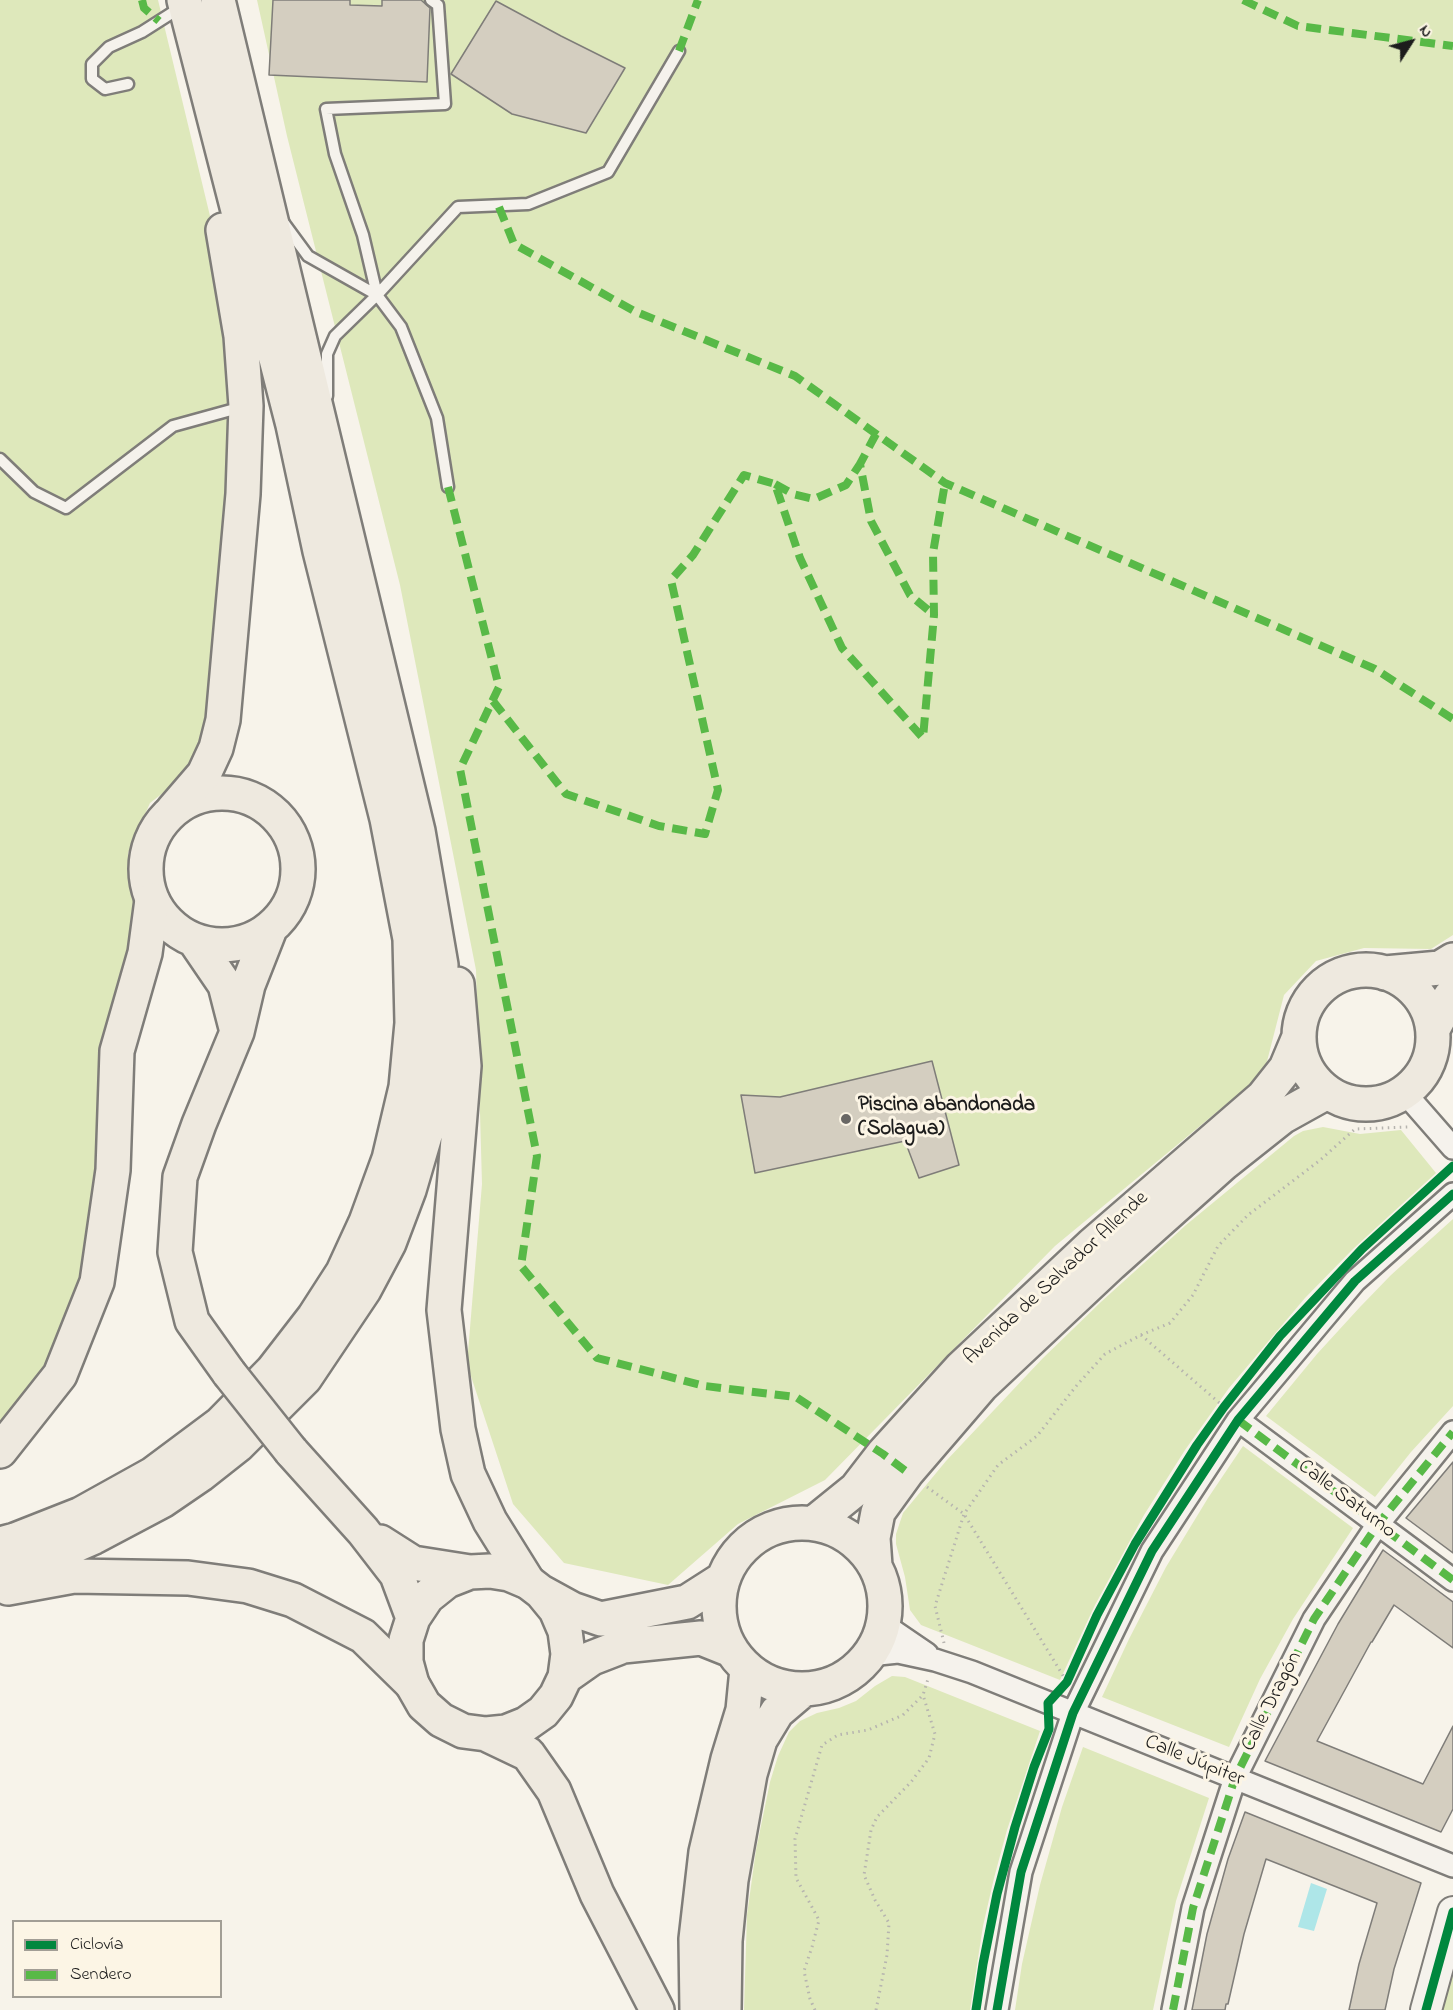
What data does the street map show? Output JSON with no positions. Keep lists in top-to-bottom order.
{
  "streets": {
    "main road": ["Avenida de Salvador Allende"],
    "street": ["Calle Saturno", "Calle Dragón", "Calle Júpiter"]
  },
  "crossings": [
    ["Avenida de Salvador Allende", "Calle Júpiter"],
    ["Calle Saturno", "Calle Dragón"],
    ["Calle Dragón", "Calle Júpiter"]
  ],
  "places": ["Piscina abandonada (Solagua)"],
  "legend": ["Ciclovía", "Sendero"],
  "north": "top right"
}
